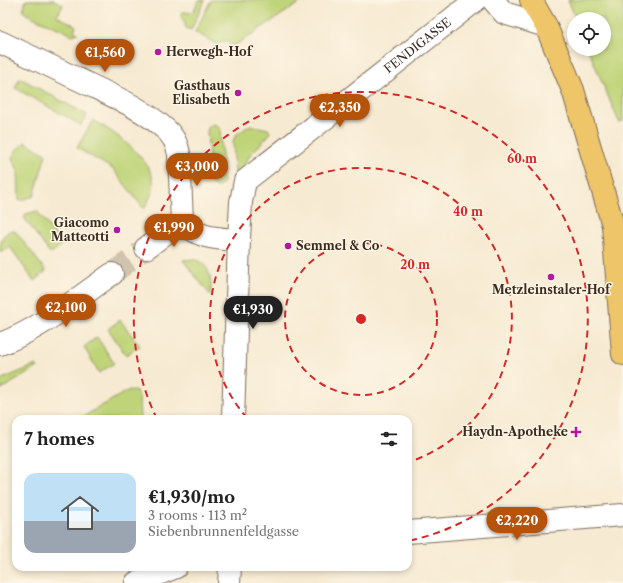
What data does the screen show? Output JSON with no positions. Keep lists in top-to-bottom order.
{
  "streets": {
    "street": ["FENDIGASSE"]
  },
  "places": {
    "other": [
      "Herwegh-Hof",
      "Gasthaus Elisabeth",
      "Giacomo Matteotti",
      "Semmel & Co",
      "Metzleinstaler-Hof"
    ],
    "health": ["Haydn-Apotheke"]
  },
  "page": {
    "price": [
      "€1,560",
      "€2,350",
      "€3,000",
      "€1,990",
      "€2,100",
      "€1,930",
      "€2,220"
    ],
    "heading": "7 homes",
    "list": [
      {
        "name": "€1,930/mo",
        "note": "3 rooms · 113 m² · Siebenbrunnenfeldgasse"
      }
    ]
  },
  "rings": ["60 m", "40 m", "20 m"]
}
